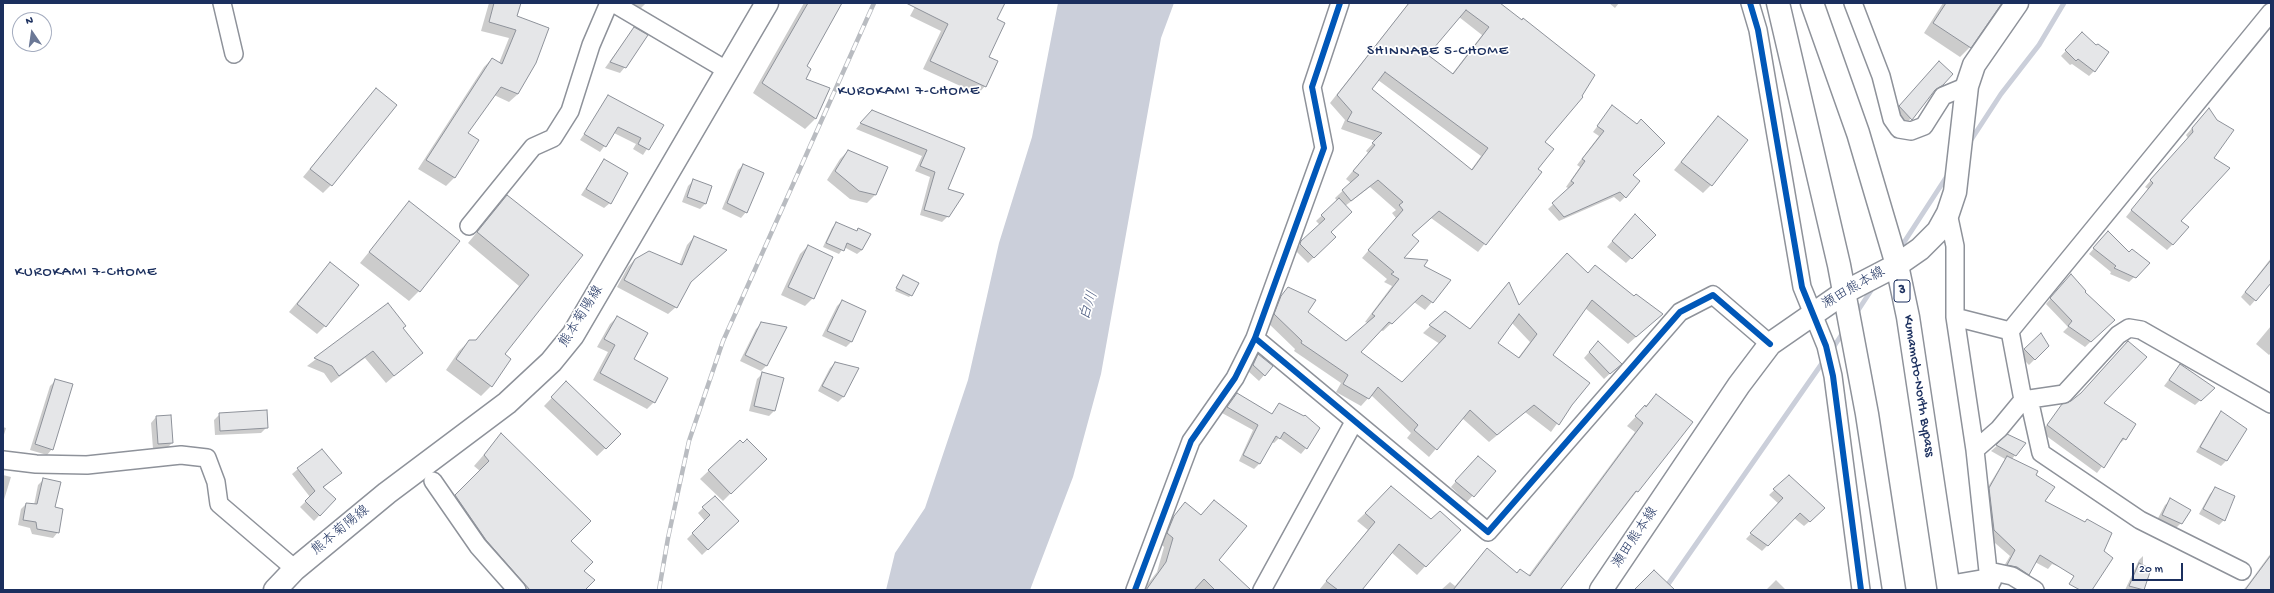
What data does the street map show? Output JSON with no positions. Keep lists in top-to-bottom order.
{
  "streets": {
    "main road": [
      "瀬田熊本線",
      "3",
      "熊本菊陽線",
      "Kumamoto-North Bypass"
    ]
  },
  "crossings": [
    ["瀬田熊本線", "Kumamoto-North Bypass"]
  ],
  "districts": ["SHINNABE 5-CHOME", "KUROKAMI 7-CHOME", "KUROKAMI 7-CHOME"],
  "water": ["白川"],
  "scale_bar": "20 m",
  "north": "top"
}
